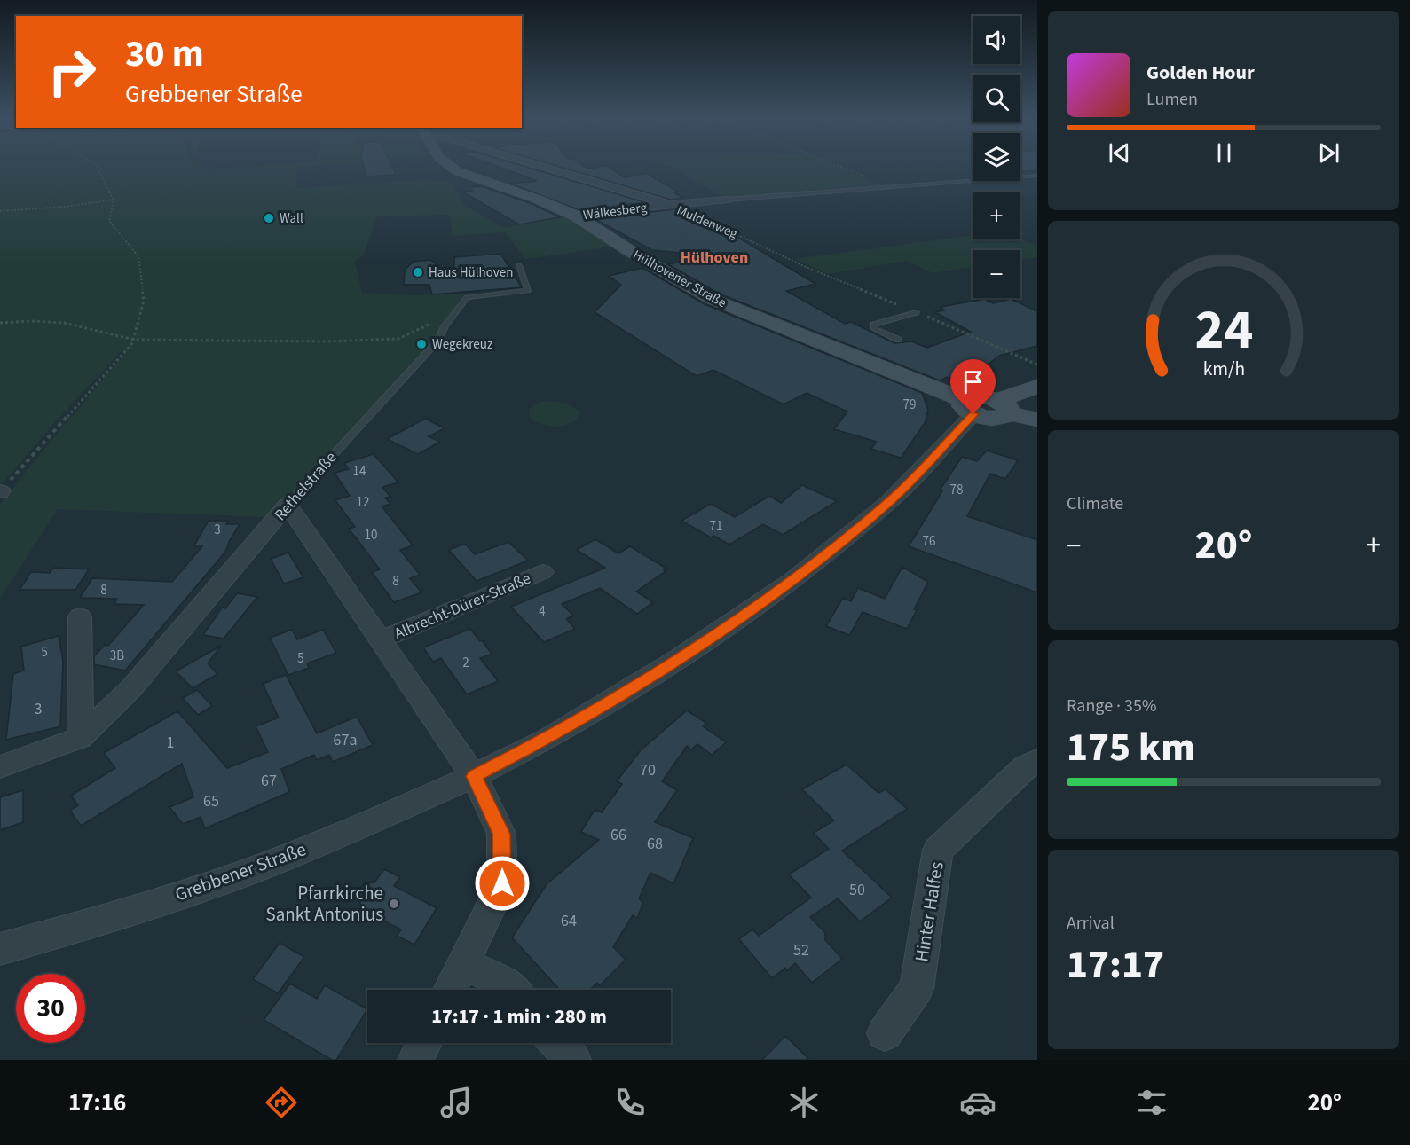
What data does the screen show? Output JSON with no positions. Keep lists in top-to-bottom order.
{
  "streets": {
    "main road": ["Hülhovener Straße"],
    "street": [
      "Wälkesberg",
      "Muldenweg",
      "Rethelstraße",
      "Albrecht-Dürer-Straße",
      "Grebbener Straße",
      "Hinter Halfes"
    ]
  },
  "crossings": [
    ["Wälkesberg", "Muldenweg"],
    ["Wälkesberg", "Hülhovener Straße"],
    ["Hülhovener Straße", "Grebbener Straße"],
    ["Rethelstraße", "Albrecht-Dürer-Straße"],
    ["Albrecht-Dürer-Straße", "Grebbener Straße"]
  ],
  "districts": ["Hülhoven"],
  "places": [
    "Wall",
    "Haus Hülhoven",
    "Wegekreuz",
    "Pfarrkirche Sankt Antonius"
  ],
  "house_numbers": [
    "79",
    "14",
    "78",
    "12",
    "71",
    "3",
    "10",
    "76",
    "8",
    "8",
    "4",
    "5",
    "3B",
    "5",
    "2",
    "3",
    "67a",
    "1",
    "70",
    "67",
    "65",
    "66",
    "68",
    "50",
    "64",
    "52"
  ],
  "page": {
    "map_buttons": ["+", "−"],
    "turn": ["30 m", "Grebbener Straße"],
    "song": ["Golden Hour", "Lumen"],
    "tile": [
      "Climate",
      ["Range · 35%", "175 km"],
      ["Arrival", "17:17"]
    ],
    "heat": ["−", "20°", "+"],
    "limit": "30",
    "trip": "17:17 · 1 min · 280 m",
    "tabs": ["17:16", "20°"],
    "gauge": ["24", "km/h"]
  }
}
